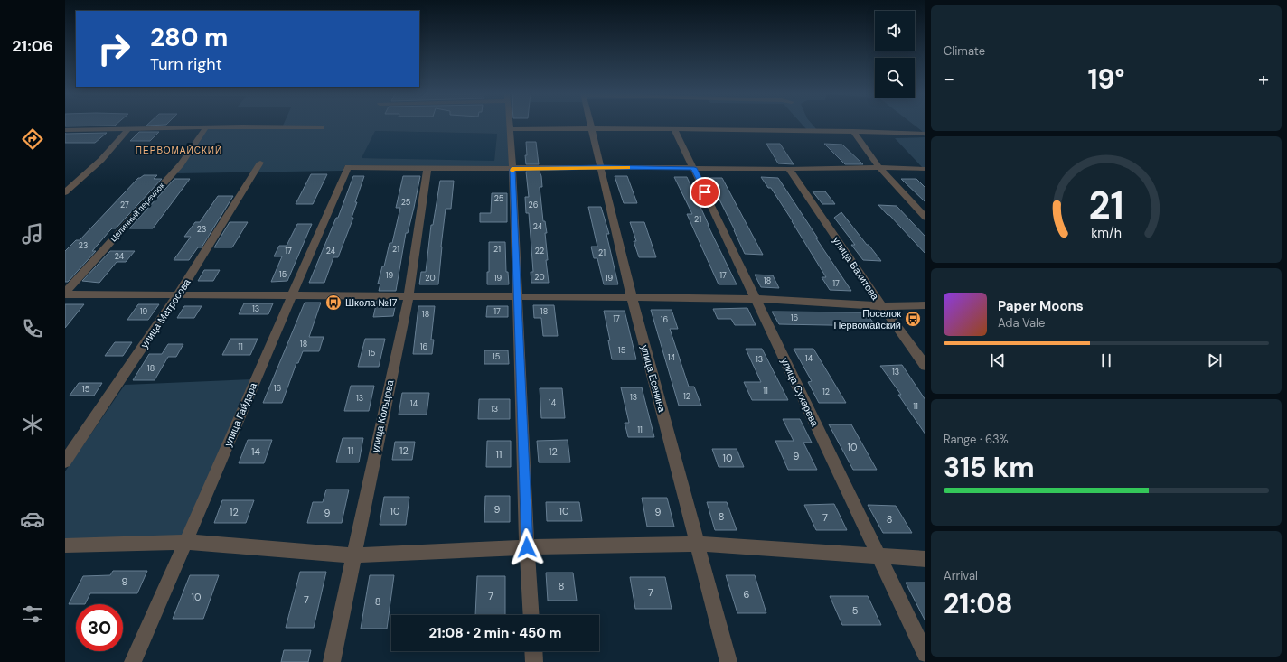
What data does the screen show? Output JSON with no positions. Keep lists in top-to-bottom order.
{
  "streets": {
    "street": [
      "Целинный переулок",
      "улица Вахитова",
      "улица Матросова",
      "улица Есенина",
      "улица Сухарева",
      "улица Гайдара",
      "улица Кольцова"
    ]
  },
  "crossings": [
    ["улица Гайдара", "улица Кольцова"]
  ],
  "districts": ["ПЕРВОМАЙСКИЙ"],
  "places": {
    "bus stop": ["Школа №17", "Поселок Первомайский"]
  },
  "house_numbers": [
    "25",
    "25",
    "27",
    "26",
    "21",
    "24",
    "23",
    "23",
    "21",
    "21",
    "17",
    "24",
    "22",
    "21",
    "24",
    "15",
    "19",
    "17",
    "20",
    "20",
    "19",
    "19",
    "18",
    "17",
    "13",
    "19",
    "17",
    "18",
    "18",
    "16",
    "17",
    "16",
    "18",
    "11",
    "16",
    "15",
    "15",
    "15",
    "14",
    "14",
    "13",
    "18",
    "13",
    "16",
    "15",
    "11",
    "12",
    "12",
    "13",
    "13",
    "14",
    "14",
    "11",
    "13",
    "11",
    "10",
    "11",
    "12",
    "14",
    "12",
    "11",
    "9",
    "10",
    "9",
    "10",
    "10",
    "12",
    "9",
    "9",
    "8",
    "7",
    "8",
    "9",
    "8",
    "7",
    "6",
    "7",
    "10",
    "7",
    "8",
    "5"
  ],
  "page": {
    "tabs": "21:06",
    "tile": [
      "Climate",
      ["Range · 63%", "315 km"],
      ["Arrival", "21:08"]
    ],
    "turn": ["280 m", "Turn right"],
    "heat": ["−", "19°", "+"],
    "song": ["Paper Moons", "Ada Vale"],
    "limit": "30",
    "trip": "21:08 · 2 min · 450 m",
    "gauge": ["21", "km/h"]
  }
}
